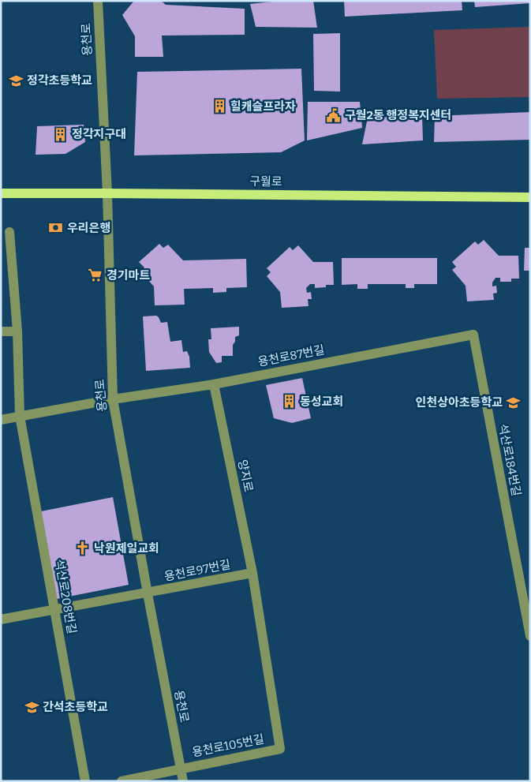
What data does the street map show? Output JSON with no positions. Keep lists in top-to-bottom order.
{
  "streets": {
    "main road": ["구월로"],
    "street": [
      "용천로",
      "용천로87번길",
      "석산로184번길",
      "양지로",
      "용천로97번길",
      "석산로208번길",
      "용천로105번길"
    ]
  },
  "crossings": [
    ["용천로", "구월로"],
    ["용천로", "용천로87번길"],
    ["용천로", "용천로97번길"],
    ["용천로", "용천로105번길"],
    ["용천로87번길", "석산로184번길"],
    ["용천로87번길", "양지로"],
    ["용천로87번길", "석산로208번길"],
    ["양지로", "용천로97번길"],
    ["양지로", "용천로105번길"],
    ["용천로97번길", "석산로208번길"]
  ],
  "places": {
    "school or university": ["정각초등학교", "인천상아초등학교", "간석초등학교"],
    "building": ["힐캐슬프라자", "정각지구대", "동성교회"],
    "public building": ["구월2동 행정복지센터"],
    "bank": ["우리은행"],
    "supermarket": ["경기마트"],
    "church": ["낙원제일교회"]
  }
}
